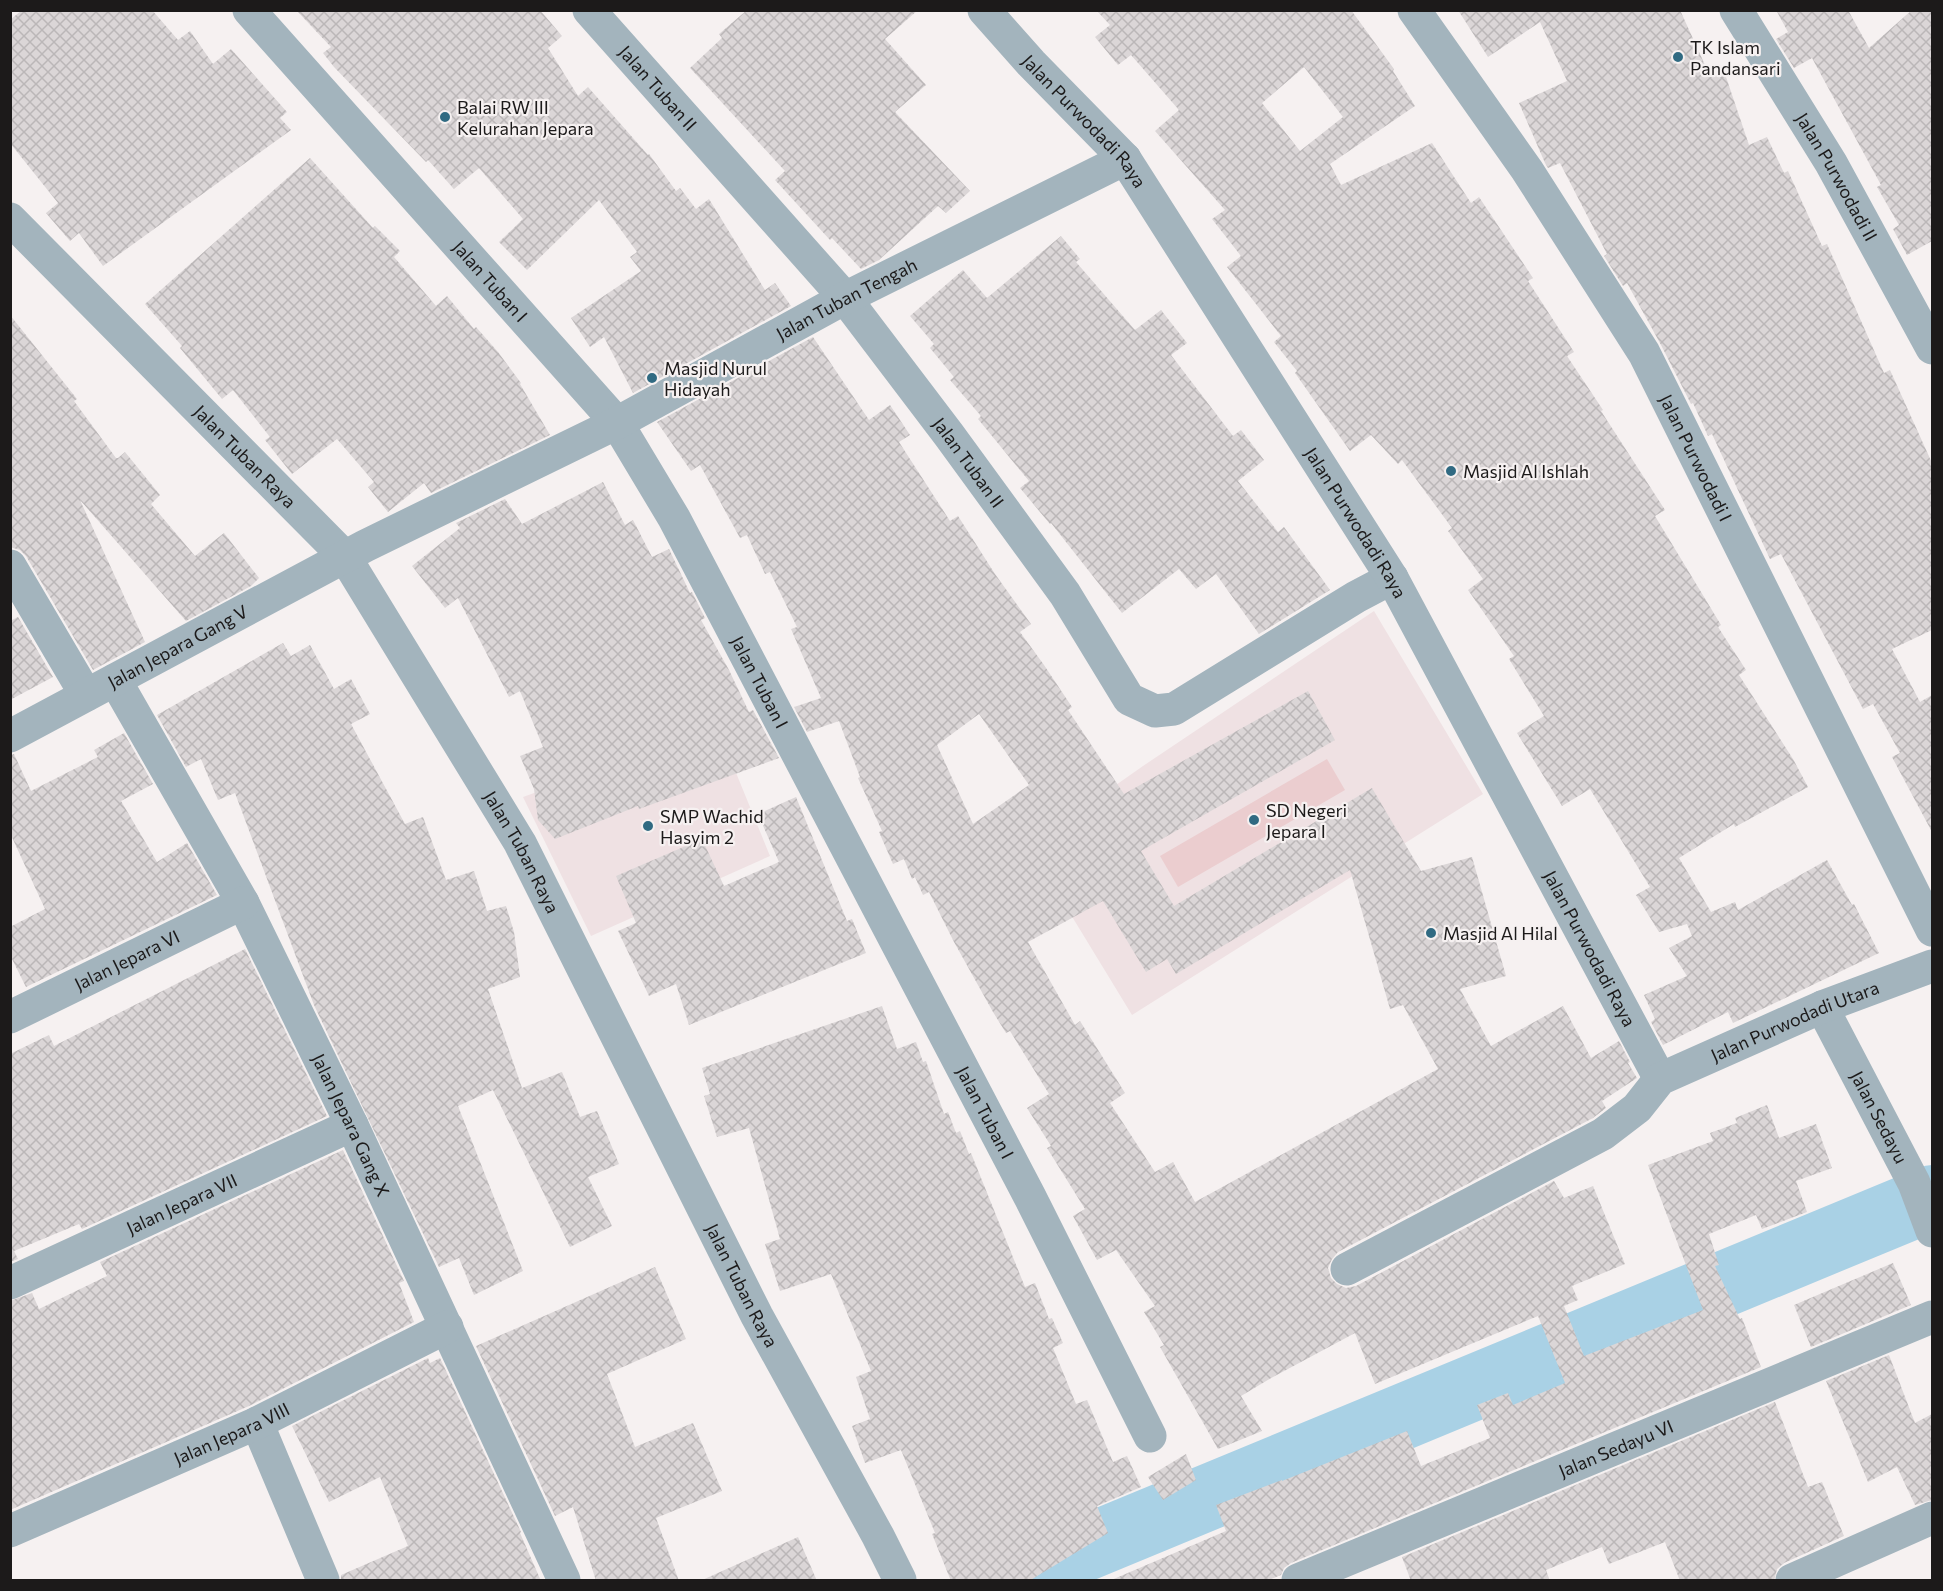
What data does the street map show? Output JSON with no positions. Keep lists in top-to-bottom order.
{
  "streets": {
    "street": [
      "Jalan Tuban II",
      "Jalan Purwodadi Raya",
      "Jalan Purwodadi II",
      "Jalan Tuban I",
      "Jalan Tuban Tengah",
      "Jalan Tuban Raya",
      "Jalan Purwodadi I",
      "Jalan Jepara Gang V",
      "Jalan Jepara VI",
      "Jalan Purwodadi Utara",
      "Jalan Sedayu",
      "Jalan Jepara Gang X",
      "Jalan Jepara VII",
      "Jalan Jepara VIII",
      "Jalan Sedayu VI"
    ]
  },
  "crossings": [
    ["Jalan Tuban II", "Jalan Purwodadi Raya"],
    ["Jalan Tuban II", "Jalan Tuban Tengah"],
    ["Jalan Purwodadi Raya", "Jalan Tuban Tengah"],
    ["Jalan Purwodadi Raya", "Jalan Purwodadi Utara"],
    ["Jalan Tuban I", "Jalan Tuban Tengah"],
    ["Jalan Tuban Tengah", "Jalan Tuban Raya"],
    ["Jalan Tuban Tengah", "Jalan Jepara Gang V"],
    ["Jalan Tuban Raya", "Jalan Jepara Gang V"],
    ["Jalan Jepara Gang V", "Jalan Jepara Gang X"],
    ["Jalan Jepara VI", "Jalan Jepara Gang X"],
    ["Jalan Purwodadi Utara", "Jalan Sedayu"],
    ["Jalan Jepara Gang X", "Jalan Jepara VII"],
    ["Jalan Jepara Gang X", "Jalan Jepara VIII"]
  ],
  "places": [
    "TK Islam Pandansari",
    "Balai RW III Kelurahan Jepara",
    "Masjid Nurul Hidayah",
    "Masjid Al Ishlah",
    "SD Negeri Jepara I",
    "SMP Wachid Hasyim 2",
    "Masjid Al Hilal"
  ]
}
